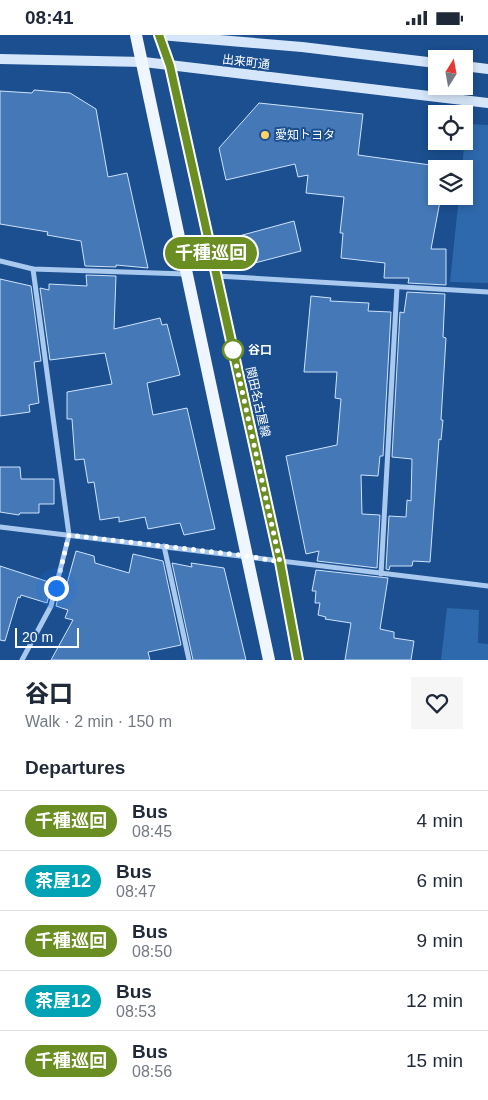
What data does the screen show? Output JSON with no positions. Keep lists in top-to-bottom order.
{
  "streets": {
    "main road": ["出来町通", "関田名古屋線"]
  },
  "crossings": [
    ["出来町通", "関田名古屋線"]
  ],
  "places": ["愛知トヨタ", "谷口"],
  "lines": ["bus line 千種巡回"],
  "scale_bar": "20 m",
  "north": "top",
  "page": {
    "status": "08:41",
    "on_map": "千種巡回",
    "scale": "20 m",
    "heading": [
      ["谷口", "Walk · 2 min · 150 m"],
      "Departures"
    ],
    "list": [
      {
        "mark": "千種巡回",
        "name": "Bus",
        "note": "08:45",
        "value": "4 min"
      },
      {
        "mark": "茶屋12",
        "name": "Bus",
        "note": "08:47",
        "value": "6 min"
      },
      {
        "mark": "千種巡回",
        "name": "Bus",
        "note": "08:50",
        "value": "9 min"
      },
      {
        "mark": "茶屋12",
        "name": "Bus",
        "note": "08:53",
        "value": "12 min"
      },
      {
        "mark": "千種巡回",
        "name": "Bus",
        "note": "08:56",
        "value": "15 min"
      }
    ]
  }
}
